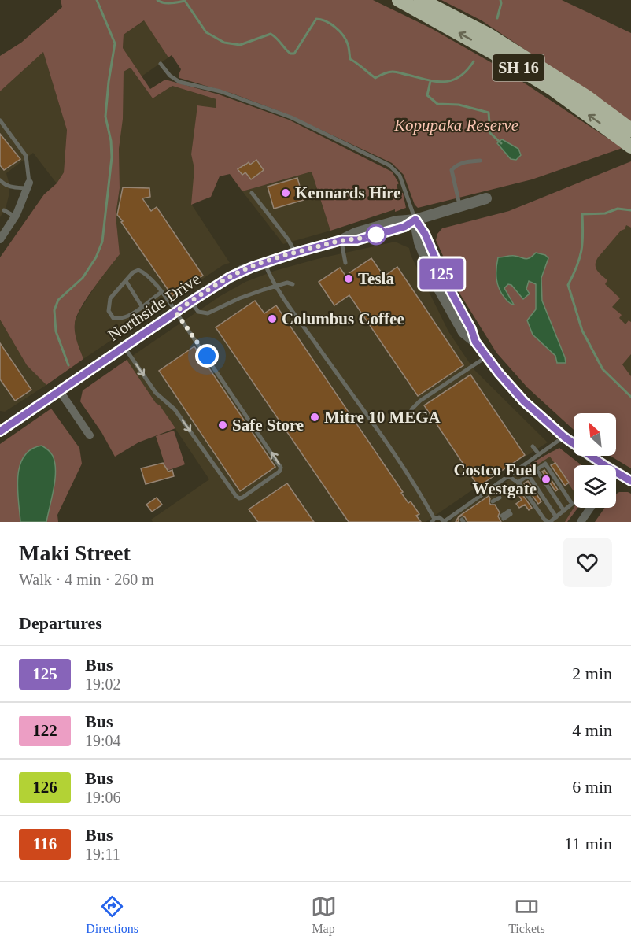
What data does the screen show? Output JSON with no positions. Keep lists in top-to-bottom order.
{
  "streets": {
    "highway": ["SH 16"],
    "street": ["Northside Drive"]
  },
  "parks": ["Kopupaka Reserve"],
  "places": [
    "Kennards Hire",
    "Tesla",
    "Columbus Coffee",
    "Mitre 10 MEGA",
    "Safe Store",
    "Costco Fuel Westgate"
  ],
  "lines": ["bus line 125"],
  "north": "top left",
  "page": {
    "on_map": "125",
    "heading": [
      ["Maki Street", "Walk · 4 min · 260 m"],
      "Departures"
    ],
    "list": [
      {
        "mark": "125",
        "name": "Bus",
        "note": "19:02",
        "value": "2 min"
      },
      {
        "mark": "122",
        "name": "Bus",
        "note": "19:04",
        "value": "4 min"
      },
      {
        "mark": "126",
        "name": "Bus",
        "note": "19:06",
        "value": "6 min"
      },
      {
        "mark": "116",
        "name": "Bus",
        "note": "19:11",
        "value": "11 min"
      }
    ],
    "tabs": ["Directions", "Map", "Tickets"]
  }
}
